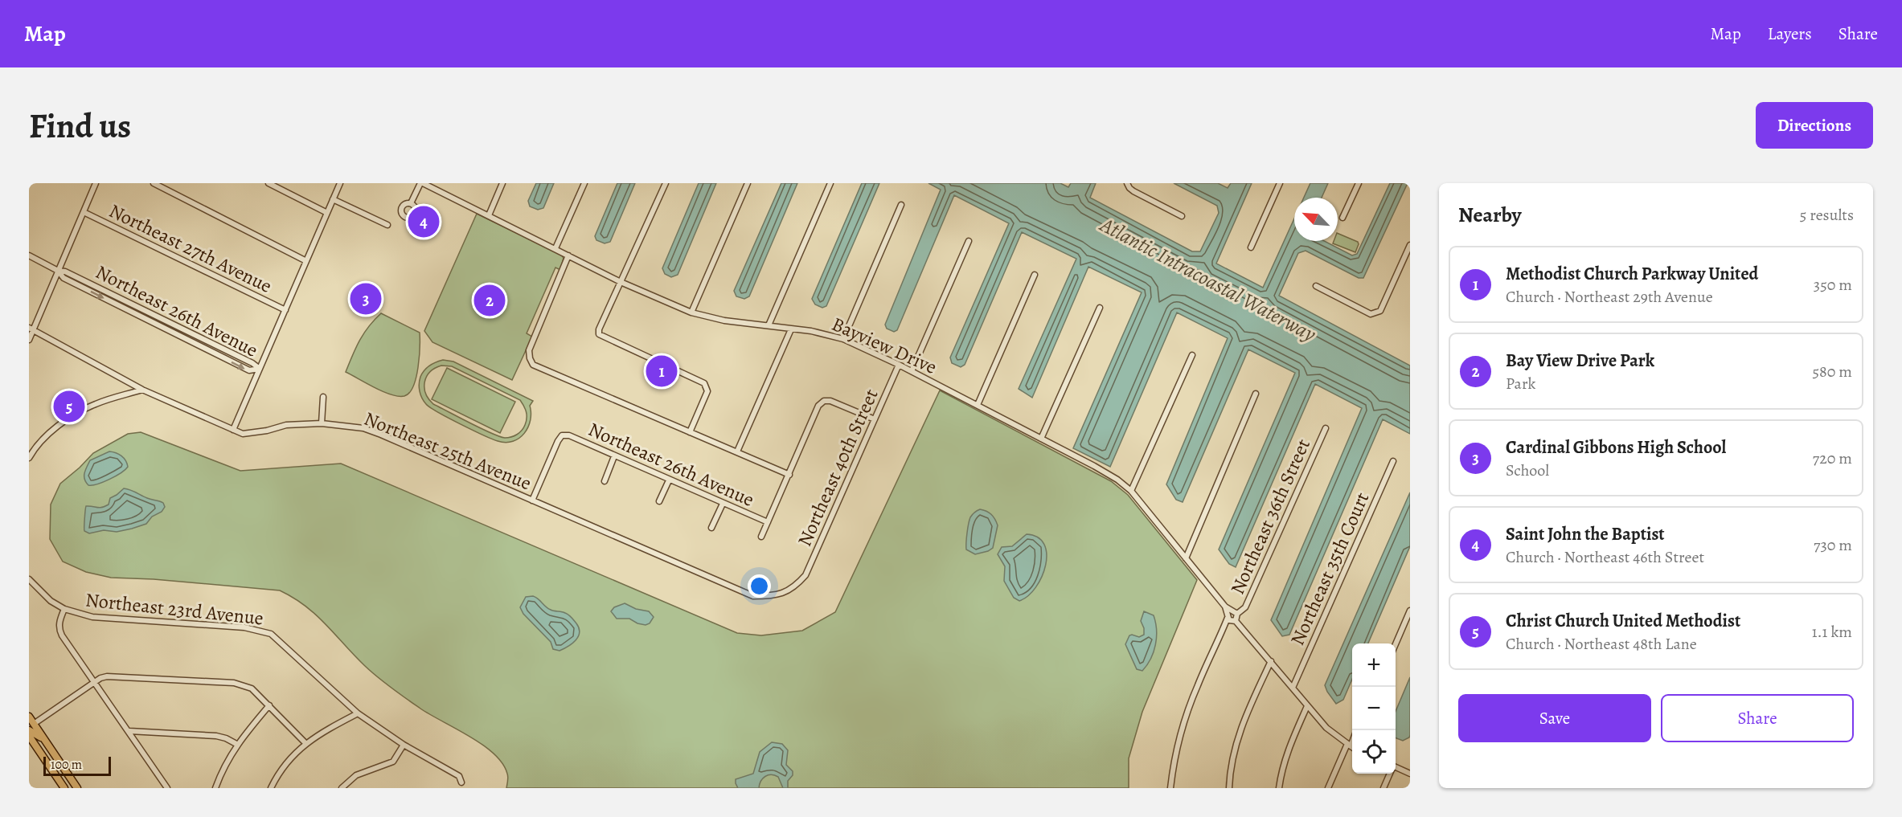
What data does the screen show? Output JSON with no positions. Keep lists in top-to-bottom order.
{
  "streets": {
    "street": [
      "Northeast 27th Avenue",
      "Northeast 26th Avenue",
      "Bayview Drive",
      "Northeast 25th Avenue",
      "Northeast 40th Street",
      "Northeast 36th Street",
      "Northeast 35th Court",
      "Northeast 23rd Avenue"
    ]
  },
  "crossings": [
    ["Northeast 26th Avenue", "Northeast 25th Avenue"],
    ["Bayview Drive", "Northeast 40th Street"],
    ["Bayview Drive", "Northeast 36th Street"],
    ["Bayview Drive", "Northeast 35th Court"],
    ["Northeast 25th Avenue", "Northeast 40th Street"]
  ],
  "water": ["Atlantic Intracoastal Waterway"],
  "scale_bar": "100 m",
  "north": "top left",
  "page": {
    "header": "Map",
    "nav": ["Map", "Layers", "Share"],
    "buttons": [
      "Directions",
      ["Save", "Share"]
    ],
    "title": "Find us",
    "heading": ["Nearby", "5 results"],
    "pins": [
      "4",
      "3",
      "2",
      "1",
      "5"
    ],
    "list": [
      {
        "mark": "1",
        "name": "Methodist Church Parkway United",
        "note": "Church · Northeast 29th Avenue",
        "value": "350 m"
      },
      {
        "mark": "2",
        "name": "Bay View Drive Park",
        "note": "Park",
        "value": "580 m"
      },
      {
        "mark": "3",
        "name": "Cardinal Gibbons High School",
        "note": "School",
        "value": "720 m"
      },
      {
        "mark": "4",
        "name": "Saint John the Baptist",
        "note": "Church · Northeast 46th Street",
        "value": "730 m"
      },
      {
        "mark": "5",
        "name": "Christ Church United Methodist",
        "note": "Church · Northeast 48th Lane",
        "value": "1.1 km"
      }
    ],
    "map_buttons": ["+", "−"],
    "scale": "100 m"
  }
}
